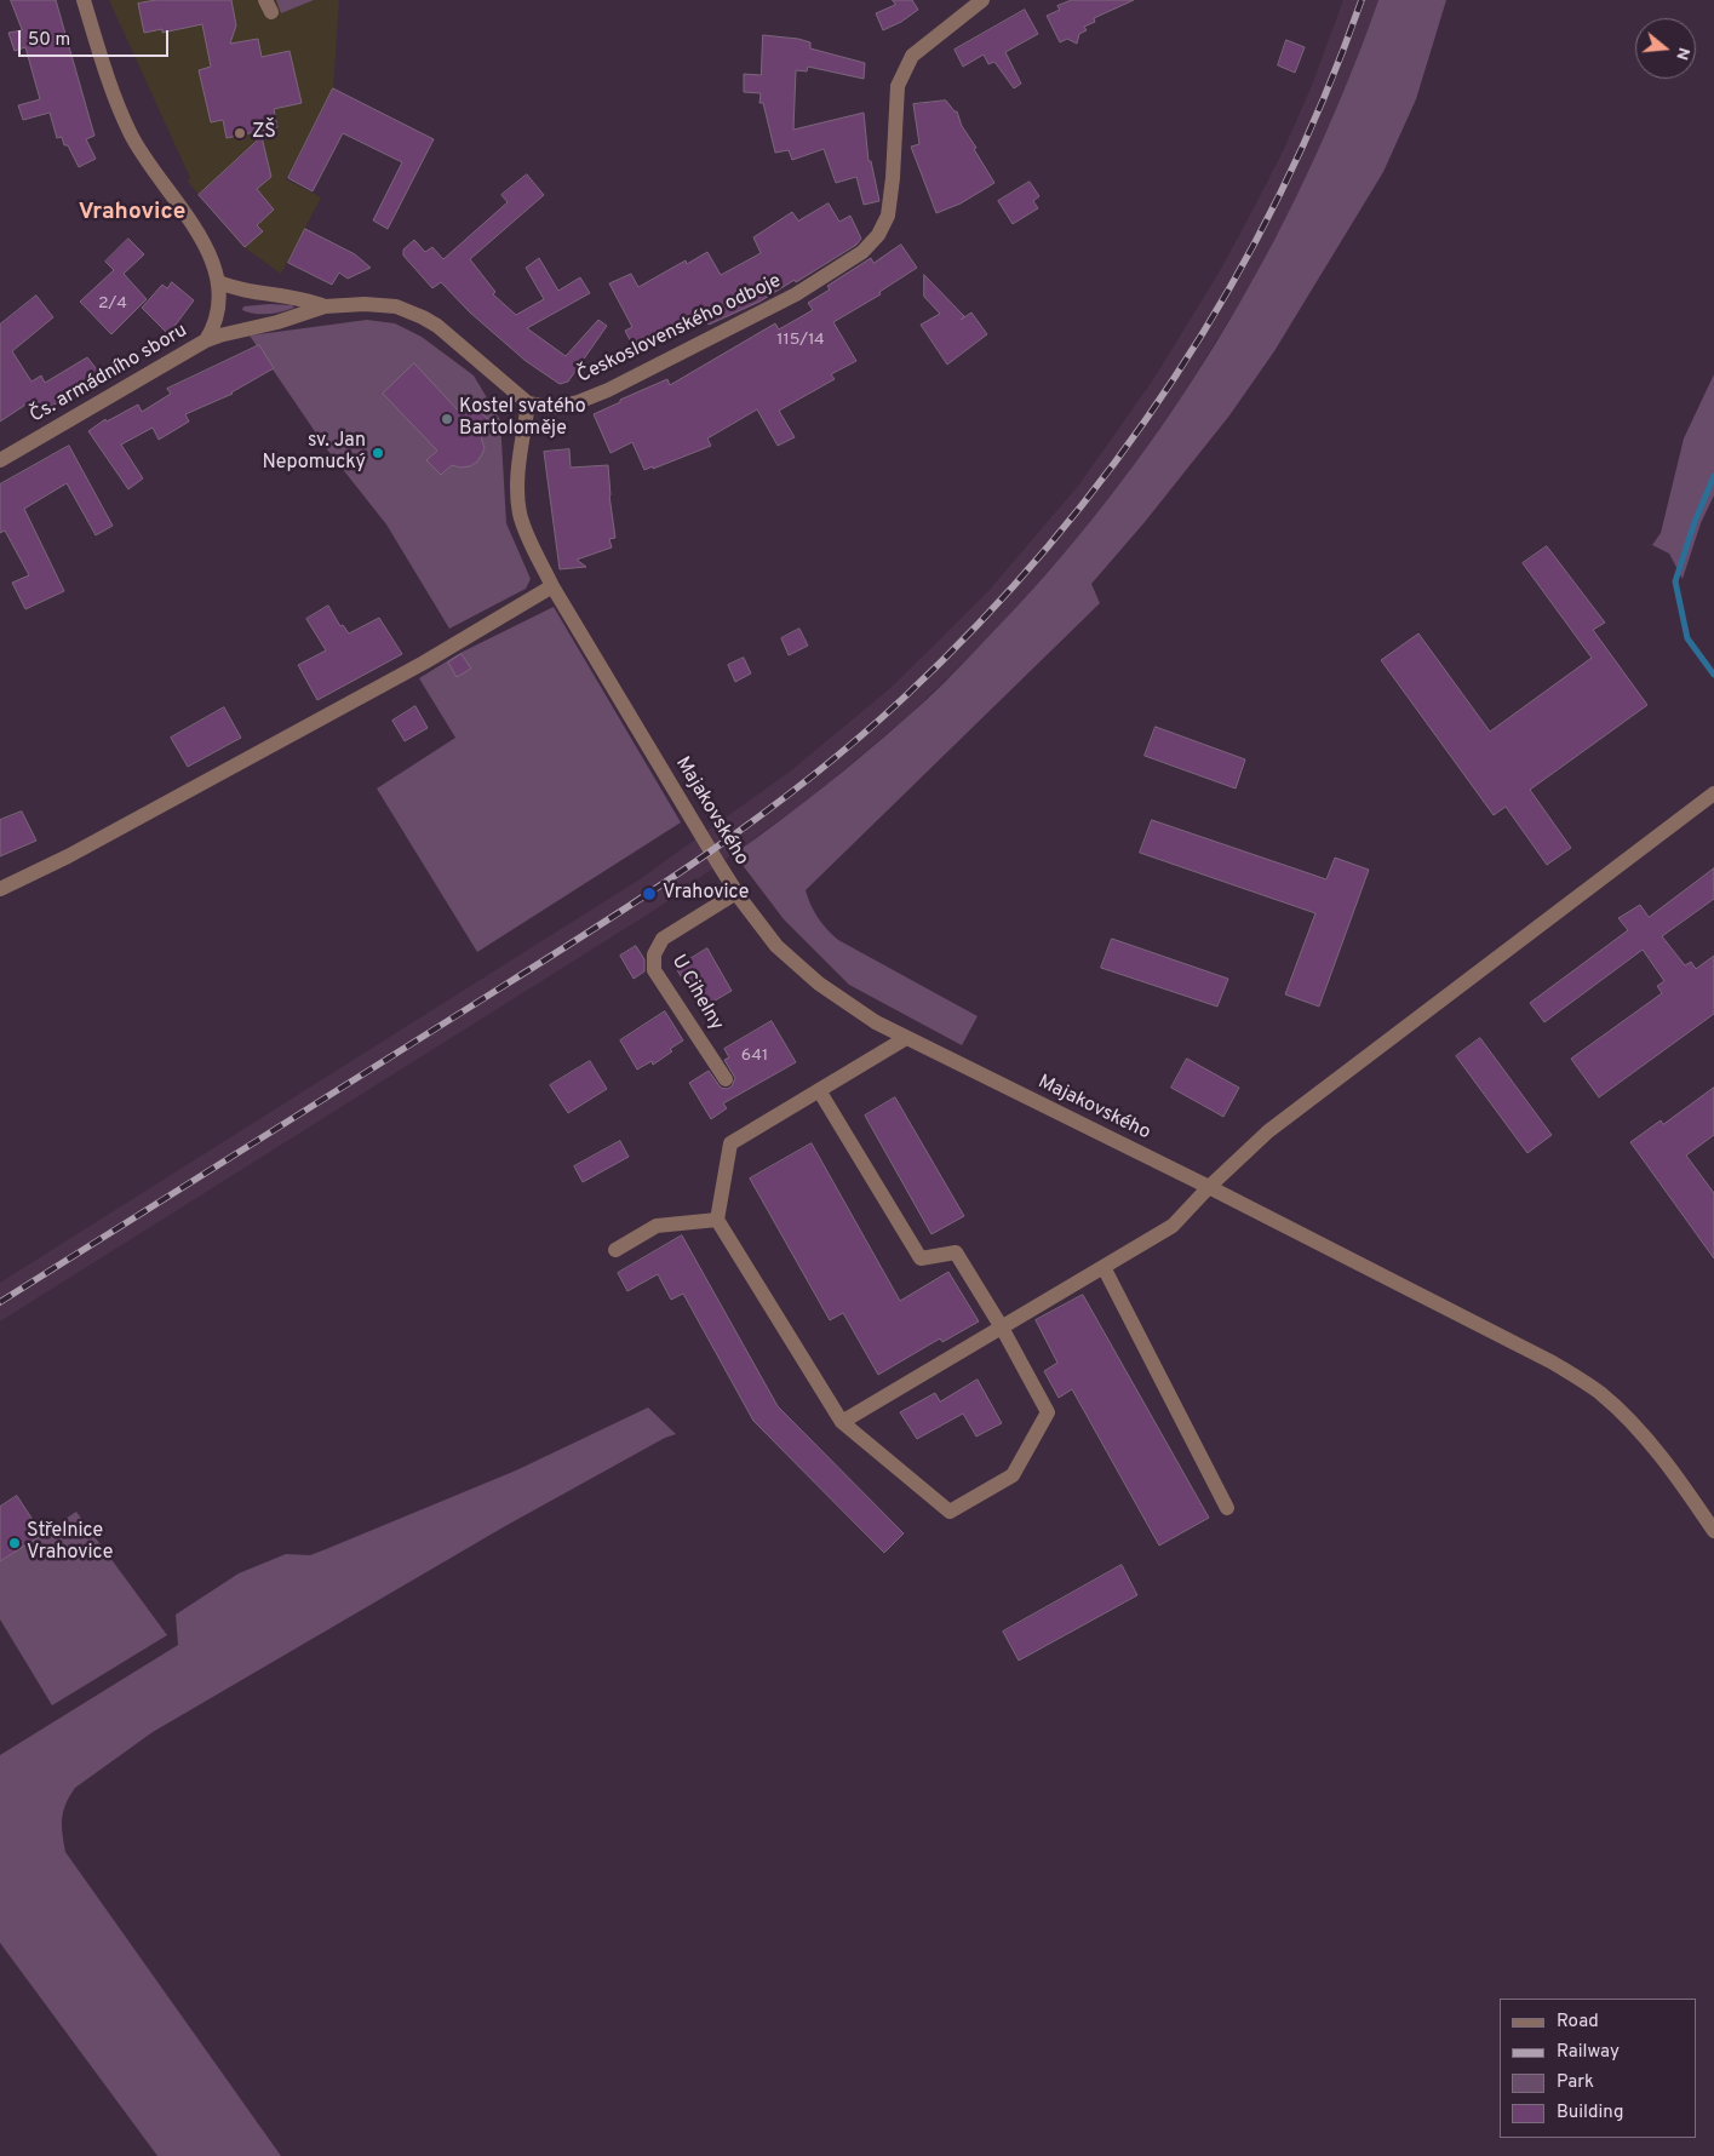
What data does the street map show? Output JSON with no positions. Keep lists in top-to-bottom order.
{
  "streets": {
    "street": [
      "Československého odboje",
      "Čs. armádního sboru",
      "Majakovského",
      "U Cihelny"
    ]
  },
  "crossings": [
    ["Československého odboje", "Majakovského"],
    ["Majakovského", "U Cihelny"]
  ],
  "districts": ["Vrahovice"],
  "places": [
    "ZŠ",
    "Kostel svatého Bartoloměje",
    "sv. Jan Nepomucký",
    "Vrahovice",
    "Střelnice Vrahovice"
  ],
  "house_numbers": ["2/4", "115/14", "641"],
  "legend": [
    "Road",
    "Railway",
    "Park",
    "Building"
  ],
  "scale_bar": "50 m",
  "north": "right"
}
